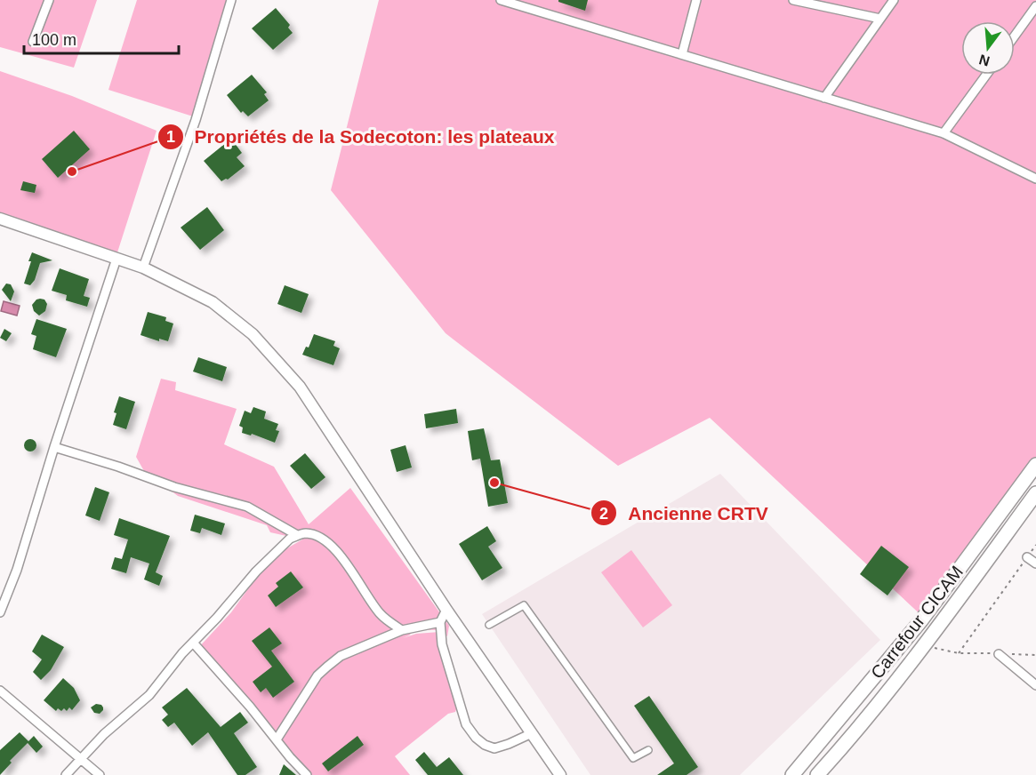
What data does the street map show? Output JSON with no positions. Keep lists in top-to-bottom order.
{
  "streets": {
    "main road": ["Carrefour CICAM"]
  },
  "places": ["Propriétés de la Sodecoton: les plateaux", "Ancienne CRTV"],
  "scale_bar": "100 m",
  "north": "bottom"
}
